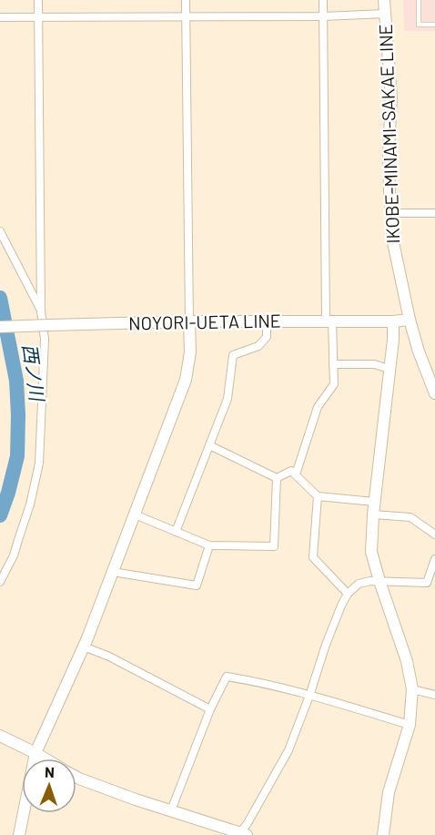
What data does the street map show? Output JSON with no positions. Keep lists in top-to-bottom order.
{
  "streets": {
    "street": ["IKOBE-MINAMI-SAKAE LINE", "NOYORI-UETA LINE"]
  },
  "crossings": [
    ["IKOBE-MINAMI-SAKAE LINE", "NOYORI-UETA LINE"]
  ],
  "water": ["西ノ川"],
  "north": "top"
}
